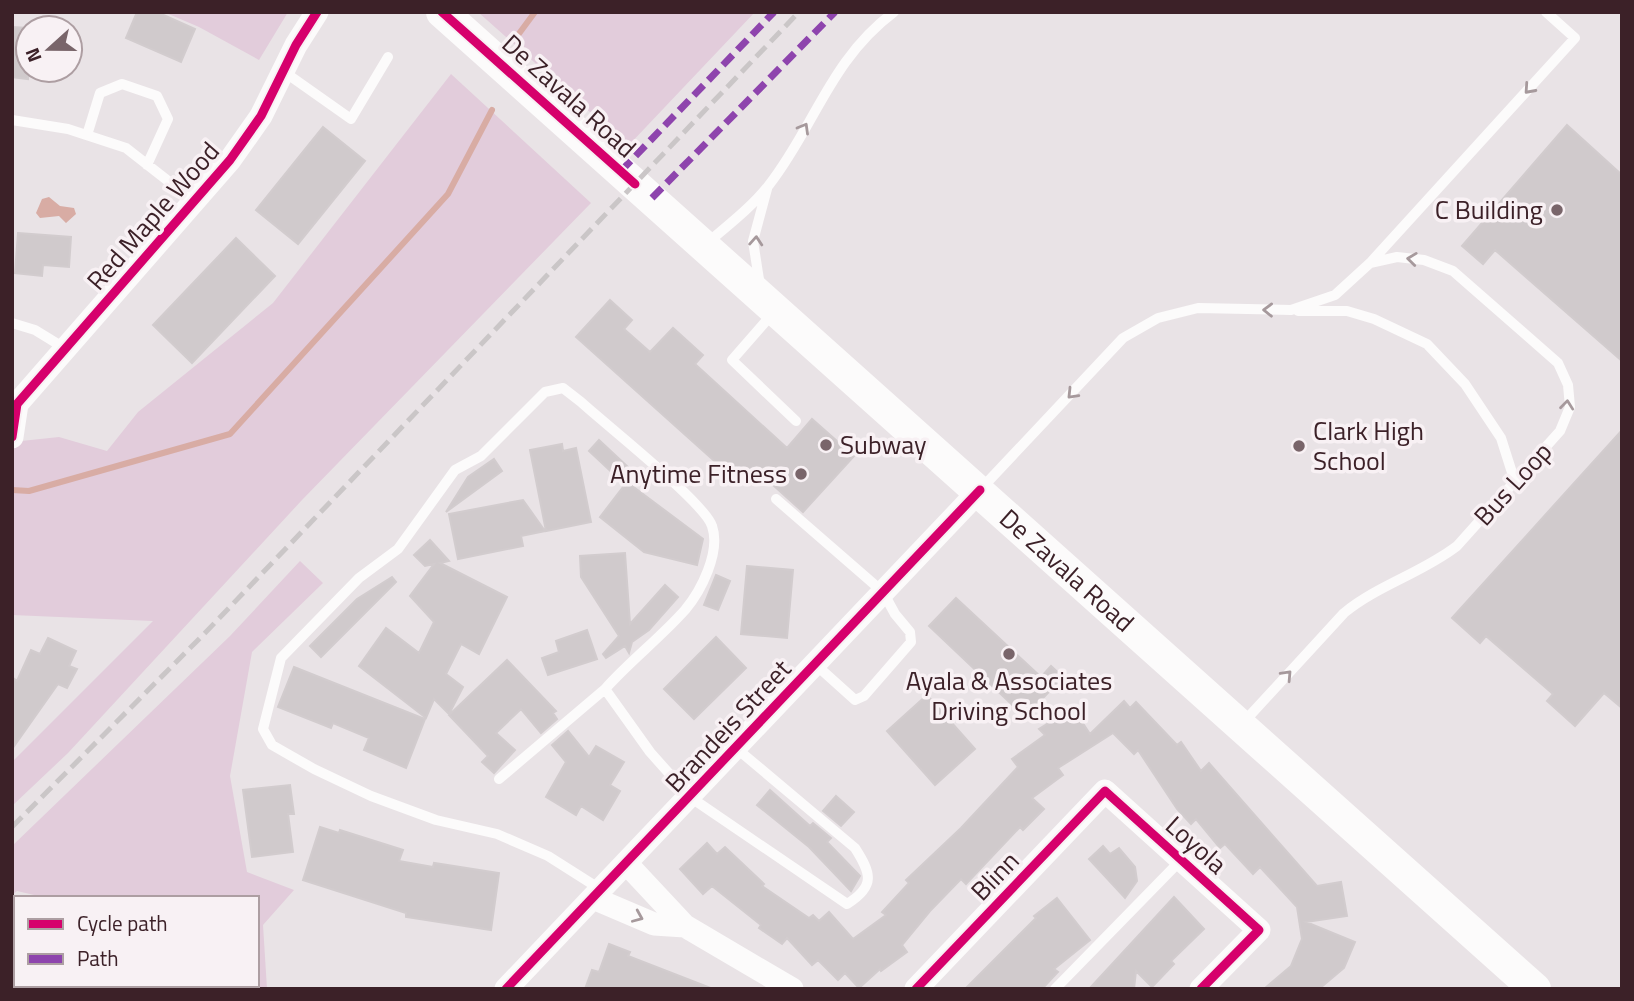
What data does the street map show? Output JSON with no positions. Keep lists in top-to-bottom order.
{
  "streets": {
    "main road": ["De Zavala Road"],
    "street": [
      "Red Maple Wood",
      "Brandeis Street",
      "Loyola",
      "Blinn"
    ],
    "lane": ["Bus Loop"]
  },
  "crossings": [
    ["De Zavala Road", "Bus Loop"],
    ["De Zavala Road", "Brandeis Street"],
    ["Loyola", "Blinn"]
  ],
  "places": [
    "C Building",
    "Subway",
    "Clark High School",
    "Anytime Fitness",
    "Ayala & Associates Driving School"
  ],
  "legend": ["Cycle path", "Path"],
  "north": "left"
}
